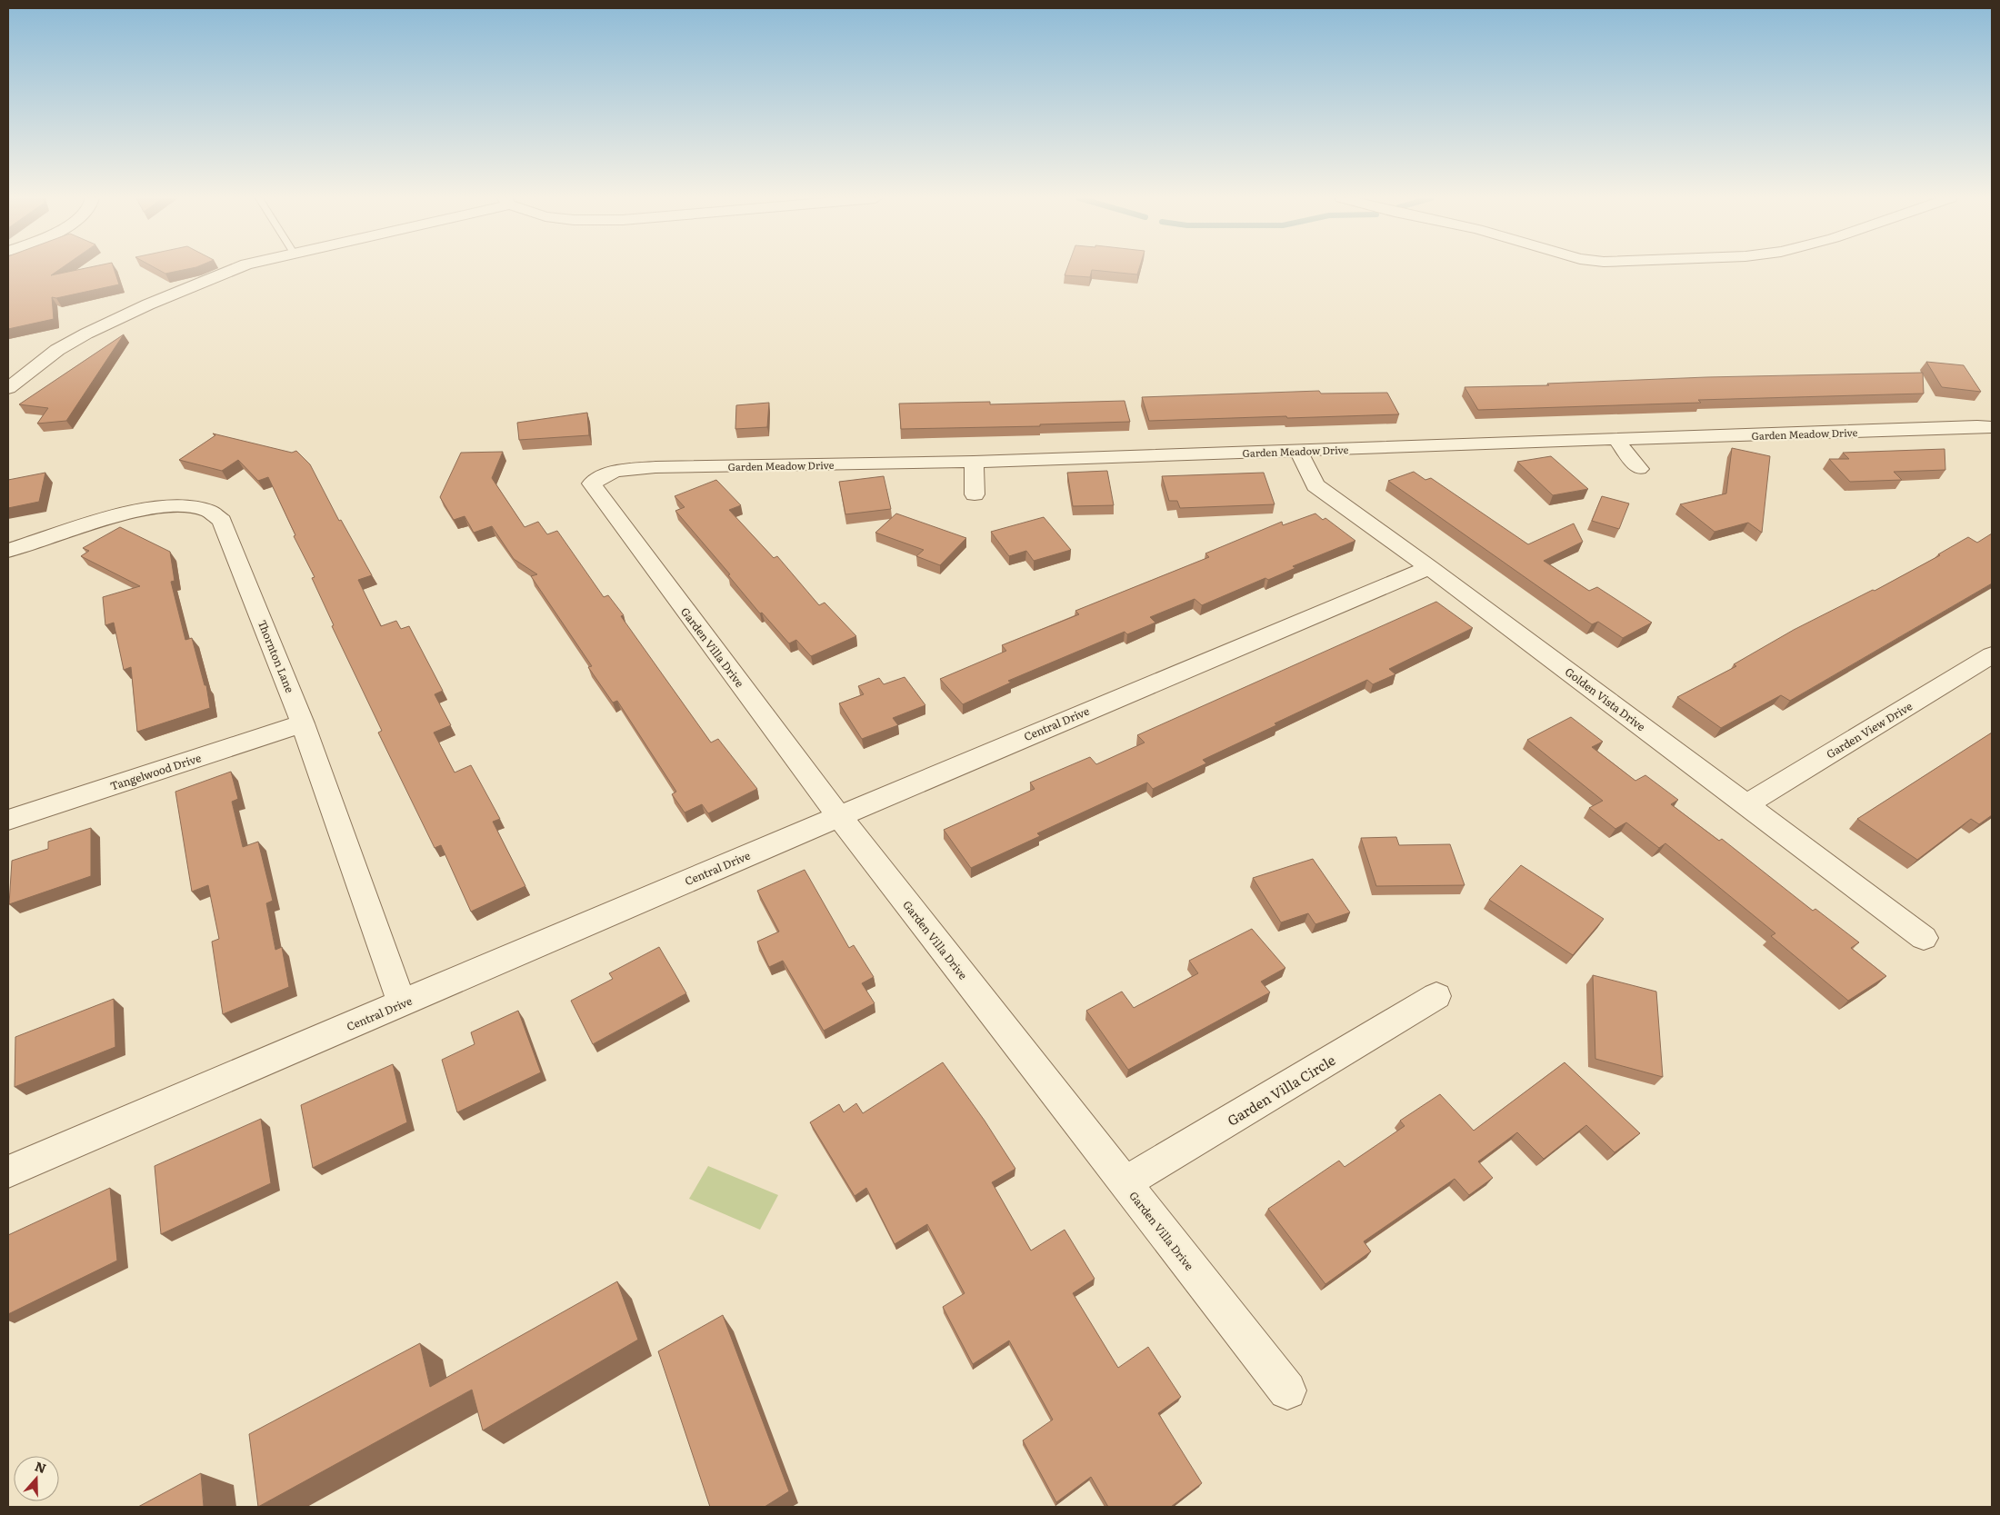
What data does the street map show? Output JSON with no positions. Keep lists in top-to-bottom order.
{
  "streets": {
    "street": [
      "Garden Meadow Drive",
      "Garden Villa Drive",
      "Thornton Lane",
      "Golden Vista Drive",
      "Central Drive",
      "Garden View Drive",
      "Tangelwood Drive",
      "Garden Villa Circle"
    ]
  },
  "crossings": [
    ["Garden Meadow Drive", "Garden Villa Drive"],
    ["Garden Meadow Drive", "Golden Vista Drive"],
    ["Garden Villa Drive", "Central Drive"],
    ["Garden Villa Drive", "Garden Villa Circle"],
    ["Thornton Lane", "Central Drive"],
    ["Thornton Lane", "Tangelwood Drive"],
    ["Golden Vista Drive", "Central Drive"],
    ["Golden Vista Drive", "Garden View Drive"]
  ],
  "north": "top"
}
